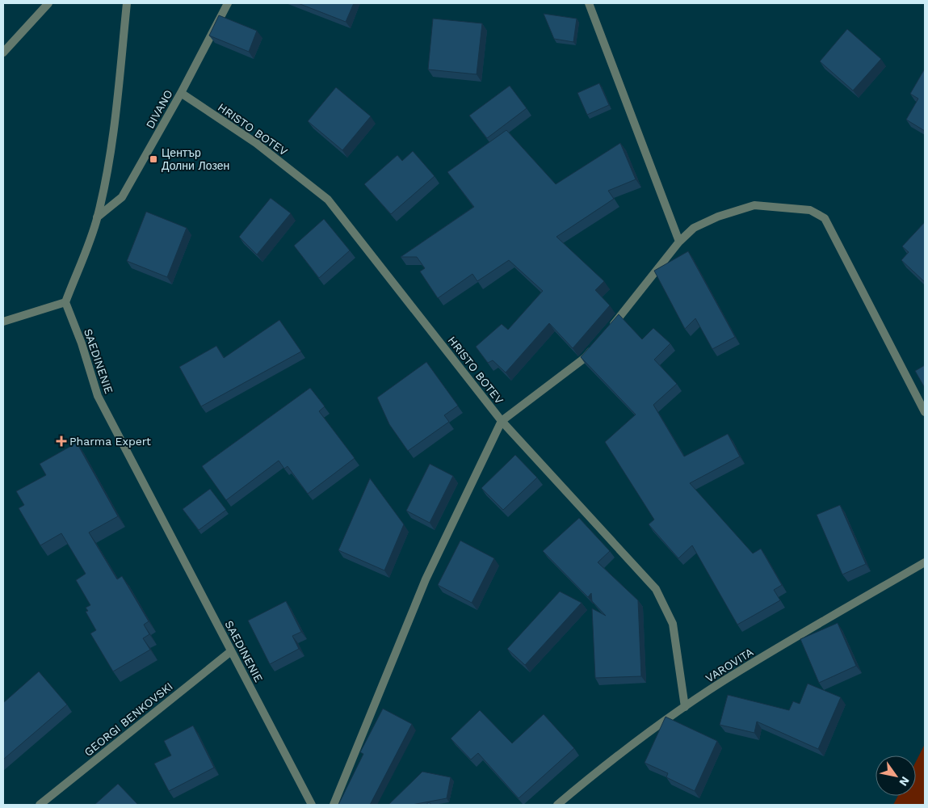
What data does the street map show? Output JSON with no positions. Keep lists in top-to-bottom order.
{
  "streets": {
    "street": [
      "DIVANO",
      "HRISTO BOTEV",
      "SAEDINENIE",
      "VAROVITA",
      "GEORGI BENKOVSKI"
    ]
  },
  "crossings": [
    ["DIVANO", "HRISTO BOTEV"],
    ["HRISTO BOTEV", "VAROVITA"],
    ["SAEDINENIE", "GEORGI BENKOVSKI"]
  ],
  "places": {
    "transit": ["Център Долни Лозен"],
    "health": ["Pharma Expert"]
  },
  "north": "bottom right"
}
